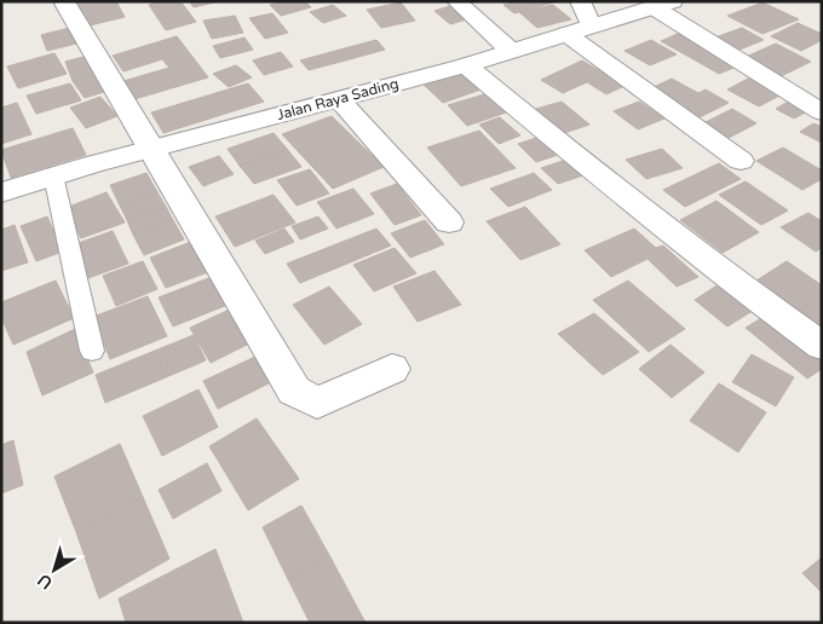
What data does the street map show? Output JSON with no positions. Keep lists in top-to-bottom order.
{
  "streets": {
    "street": ["Jalan Raya Sading"]
  },
  "north": "bottom left"
}
